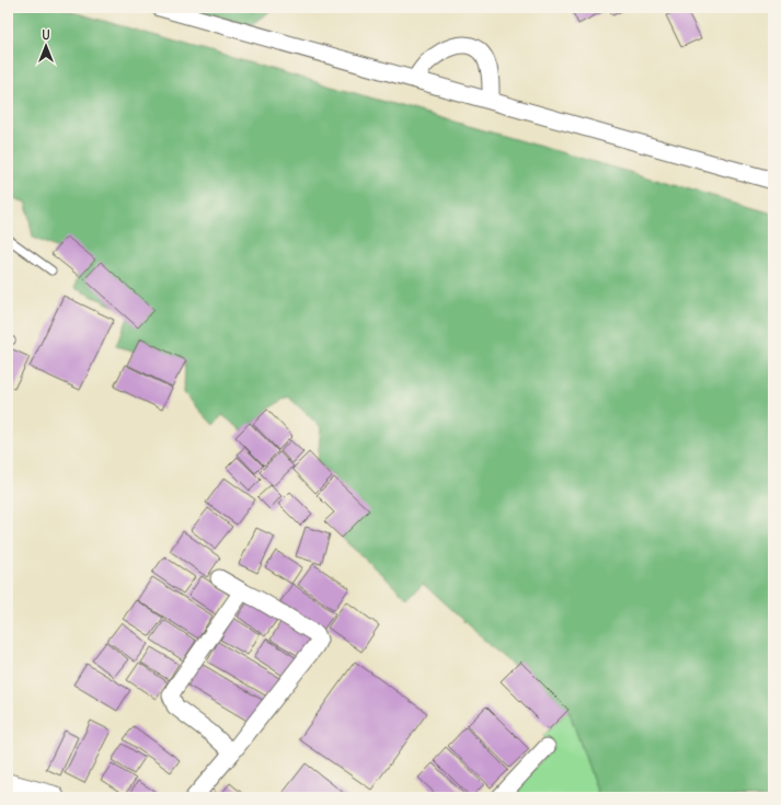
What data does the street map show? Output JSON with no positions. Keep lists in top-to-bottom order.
{
  "north": "top"
}
